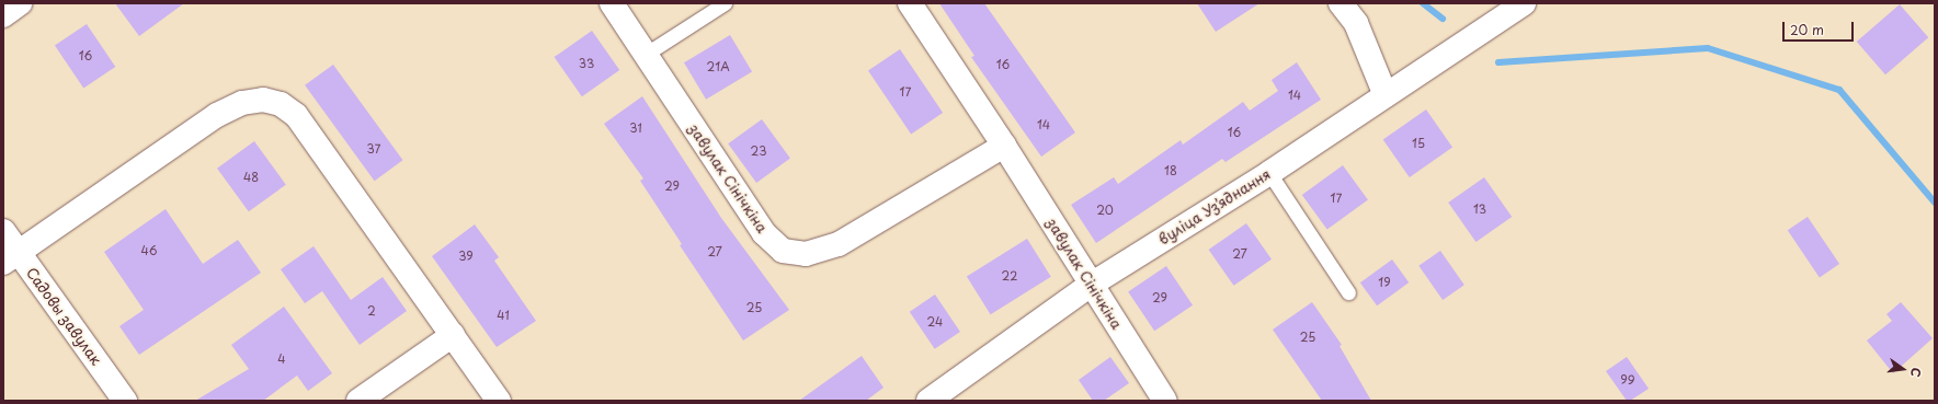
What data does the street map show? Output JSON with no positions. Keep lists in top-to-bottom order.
{
  "streets": {
    "street": ["завулак Сінічкіна", "вуліца Узʼяднання", "Садовы завулак"]
  },
  "crossings": [
    ["завулак Сінічкіна", "вуліца Узʼяднання"]
  ],
  "house_numbers": [
    "16",
    "33",
    "16",
    "21А",
    "17",
    "14",
    "14",
    "31",
    "16",
    "15",
    "37",
    "23",
    "18",
    "48",
    "29",
    "17",
    "13",
    "20",
    "46",
    "27",
    "27",
    "39",
    "22",
    "19",
    "29",
    "25",
    "2",
    "41",
    "24",
    "25",
    "4",
    "99"
  ],
  "scale_bar": "20 m",
  "north": "right"
}
